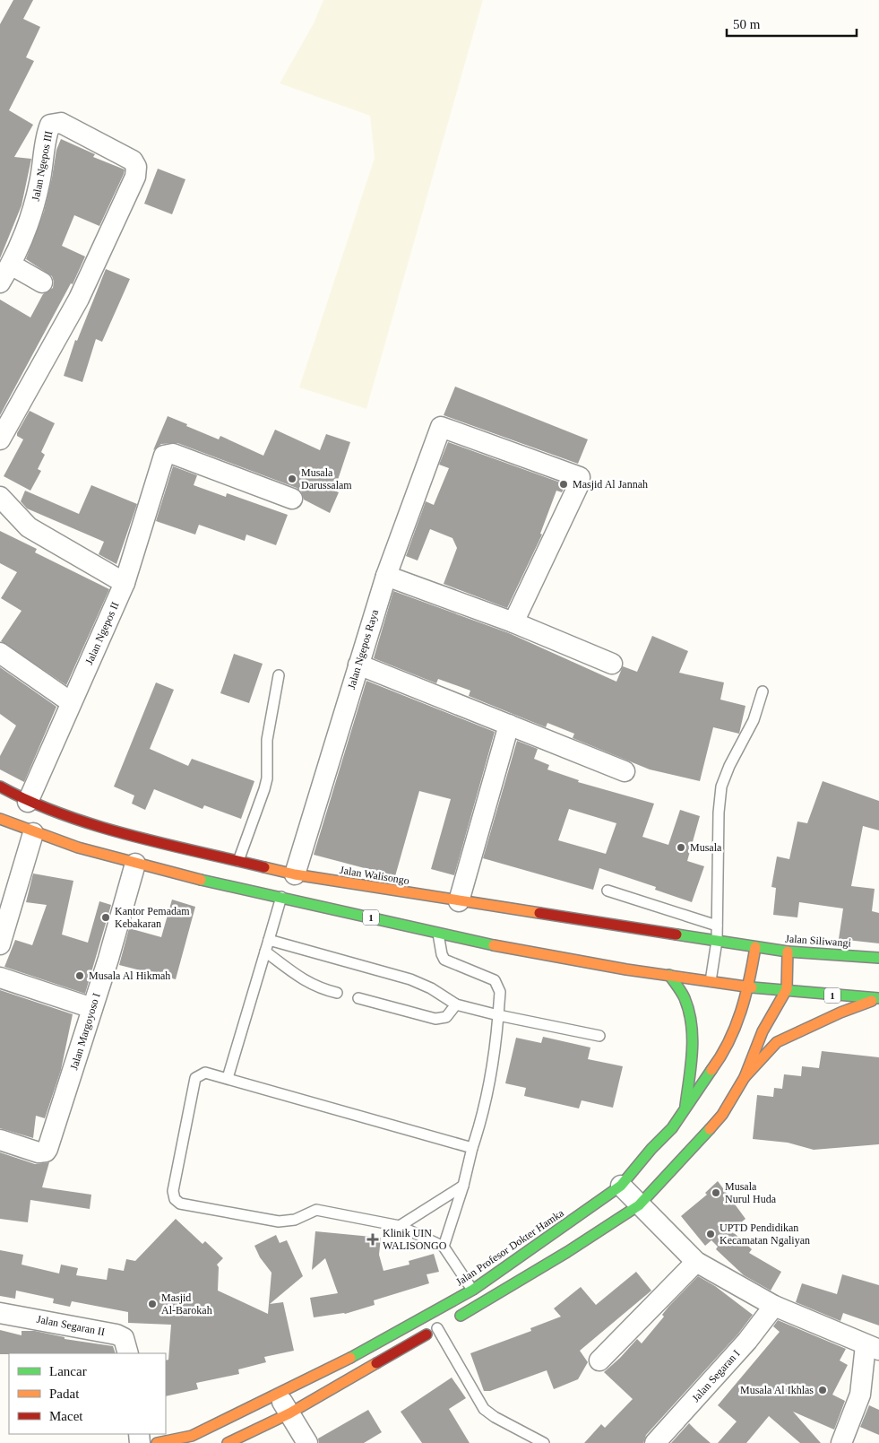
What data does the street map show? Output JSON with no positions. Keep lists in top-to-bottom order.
{
  "streets": {
    "main road": [
      "Jalan Walisongo",
      "1",
      "Jalan Siliwangi",
      "Jalan Profesor Dokter Hamka"
    ],
    "street": [
      "Jalan Ngepos III",
      "Jalan Ngepos II",
      "Jalan Ngepos Raya",
      "Jalan Margoyoso I",
      "Jalan Segaran II",
      "Jalan Segaran I"
    ]
  },
  "crossings": [
    ["Jalan Ngepos II", "Jalan Walisongo"],
    ["Jalan Ngepos Raya", "Jalan Walisongo"],
    ["Jalan Walisongo", "Jalan Siliwangi"],
    ["Jalan Walisongo", "Jalan Profesor Dokter Hamka"],
    ["1", "Jalan Margoyoso I"],
    ["1", "Jalan Profesor Dokter Hamka"],
    ["Jalan Siliwangi", "Jalan Profesor Dokter Hamka"]
  ],
  "places": {
    "other": [
      "Musala Darussalam",
      "Masjid Al Jannah",
      "Musala",
      "Kantor Pemadam Kebakaran",
      "Musala Al Hikmah",
      "Musala Nurul Huda",
      "UPTD Pendidikan Kecamatan Ngaliyan",
      "Masjid Al-Barokah",
      "Musala Al Ikhlas"
    ],
    "health": ["Klinik UIN WALISONGO"]
  },
  "legend": ["Lancar", "Padat", "Macet"],
  "scale_bar": "50 m"
}
